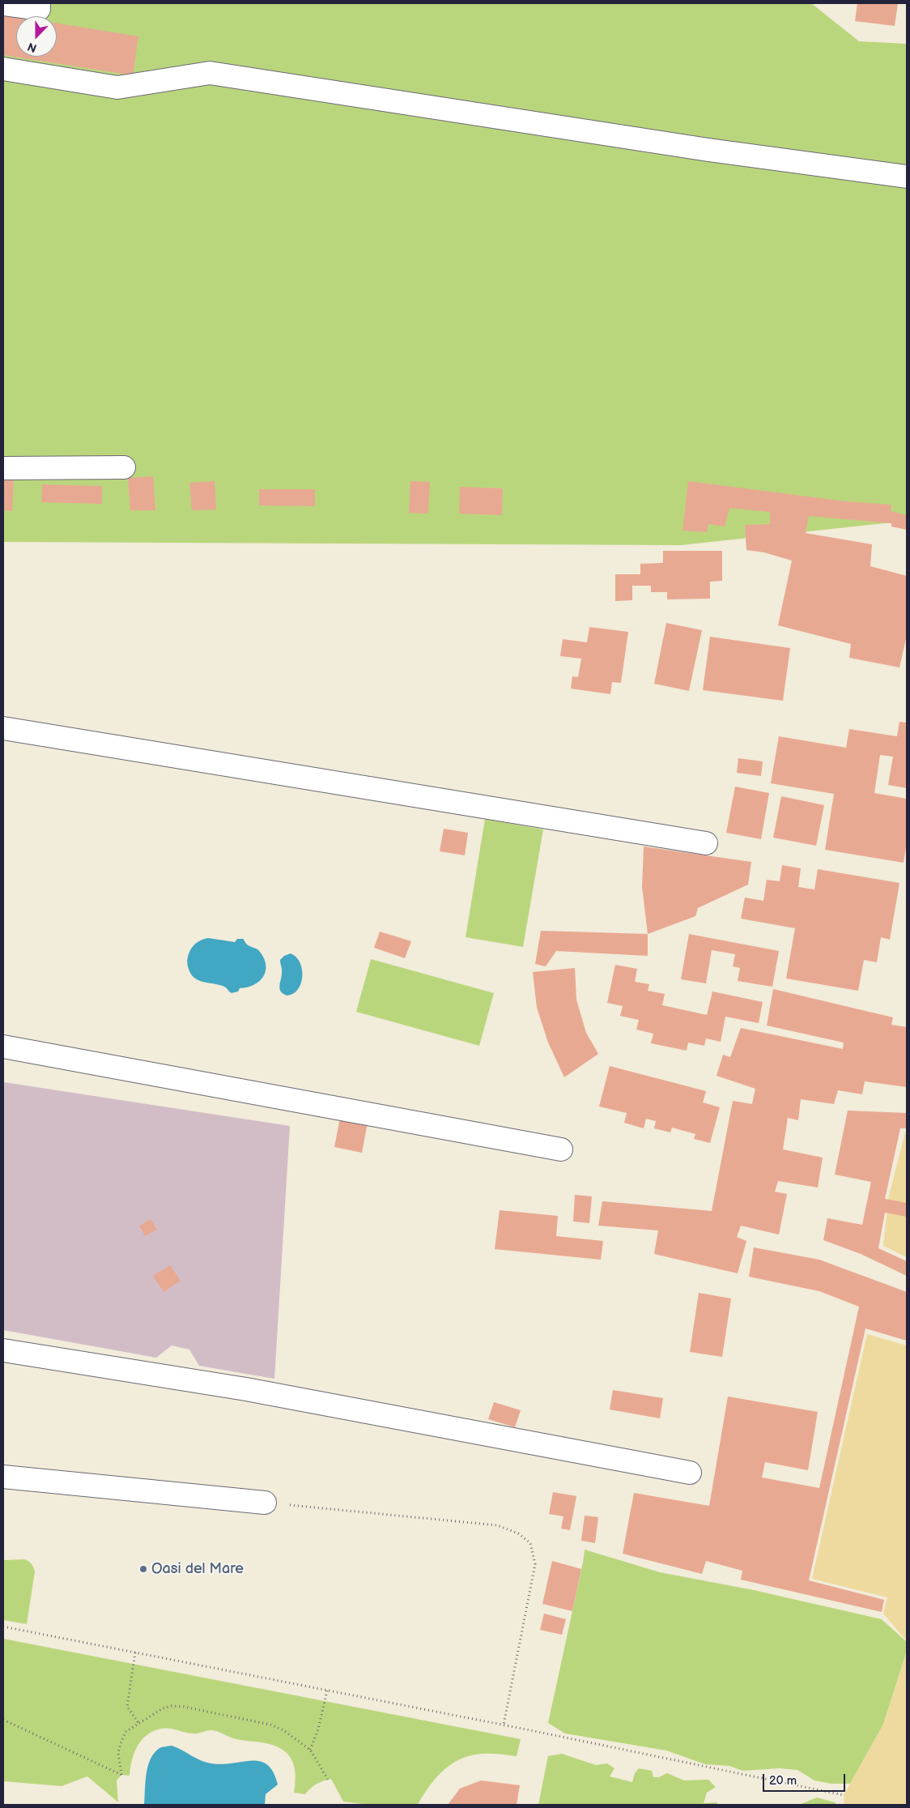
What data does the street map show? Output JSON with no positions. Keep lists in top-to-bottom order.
{
  "places": ["Oasi del Mare"],
  "scale_bar": "20 m",
  "north": "bottom"
}
